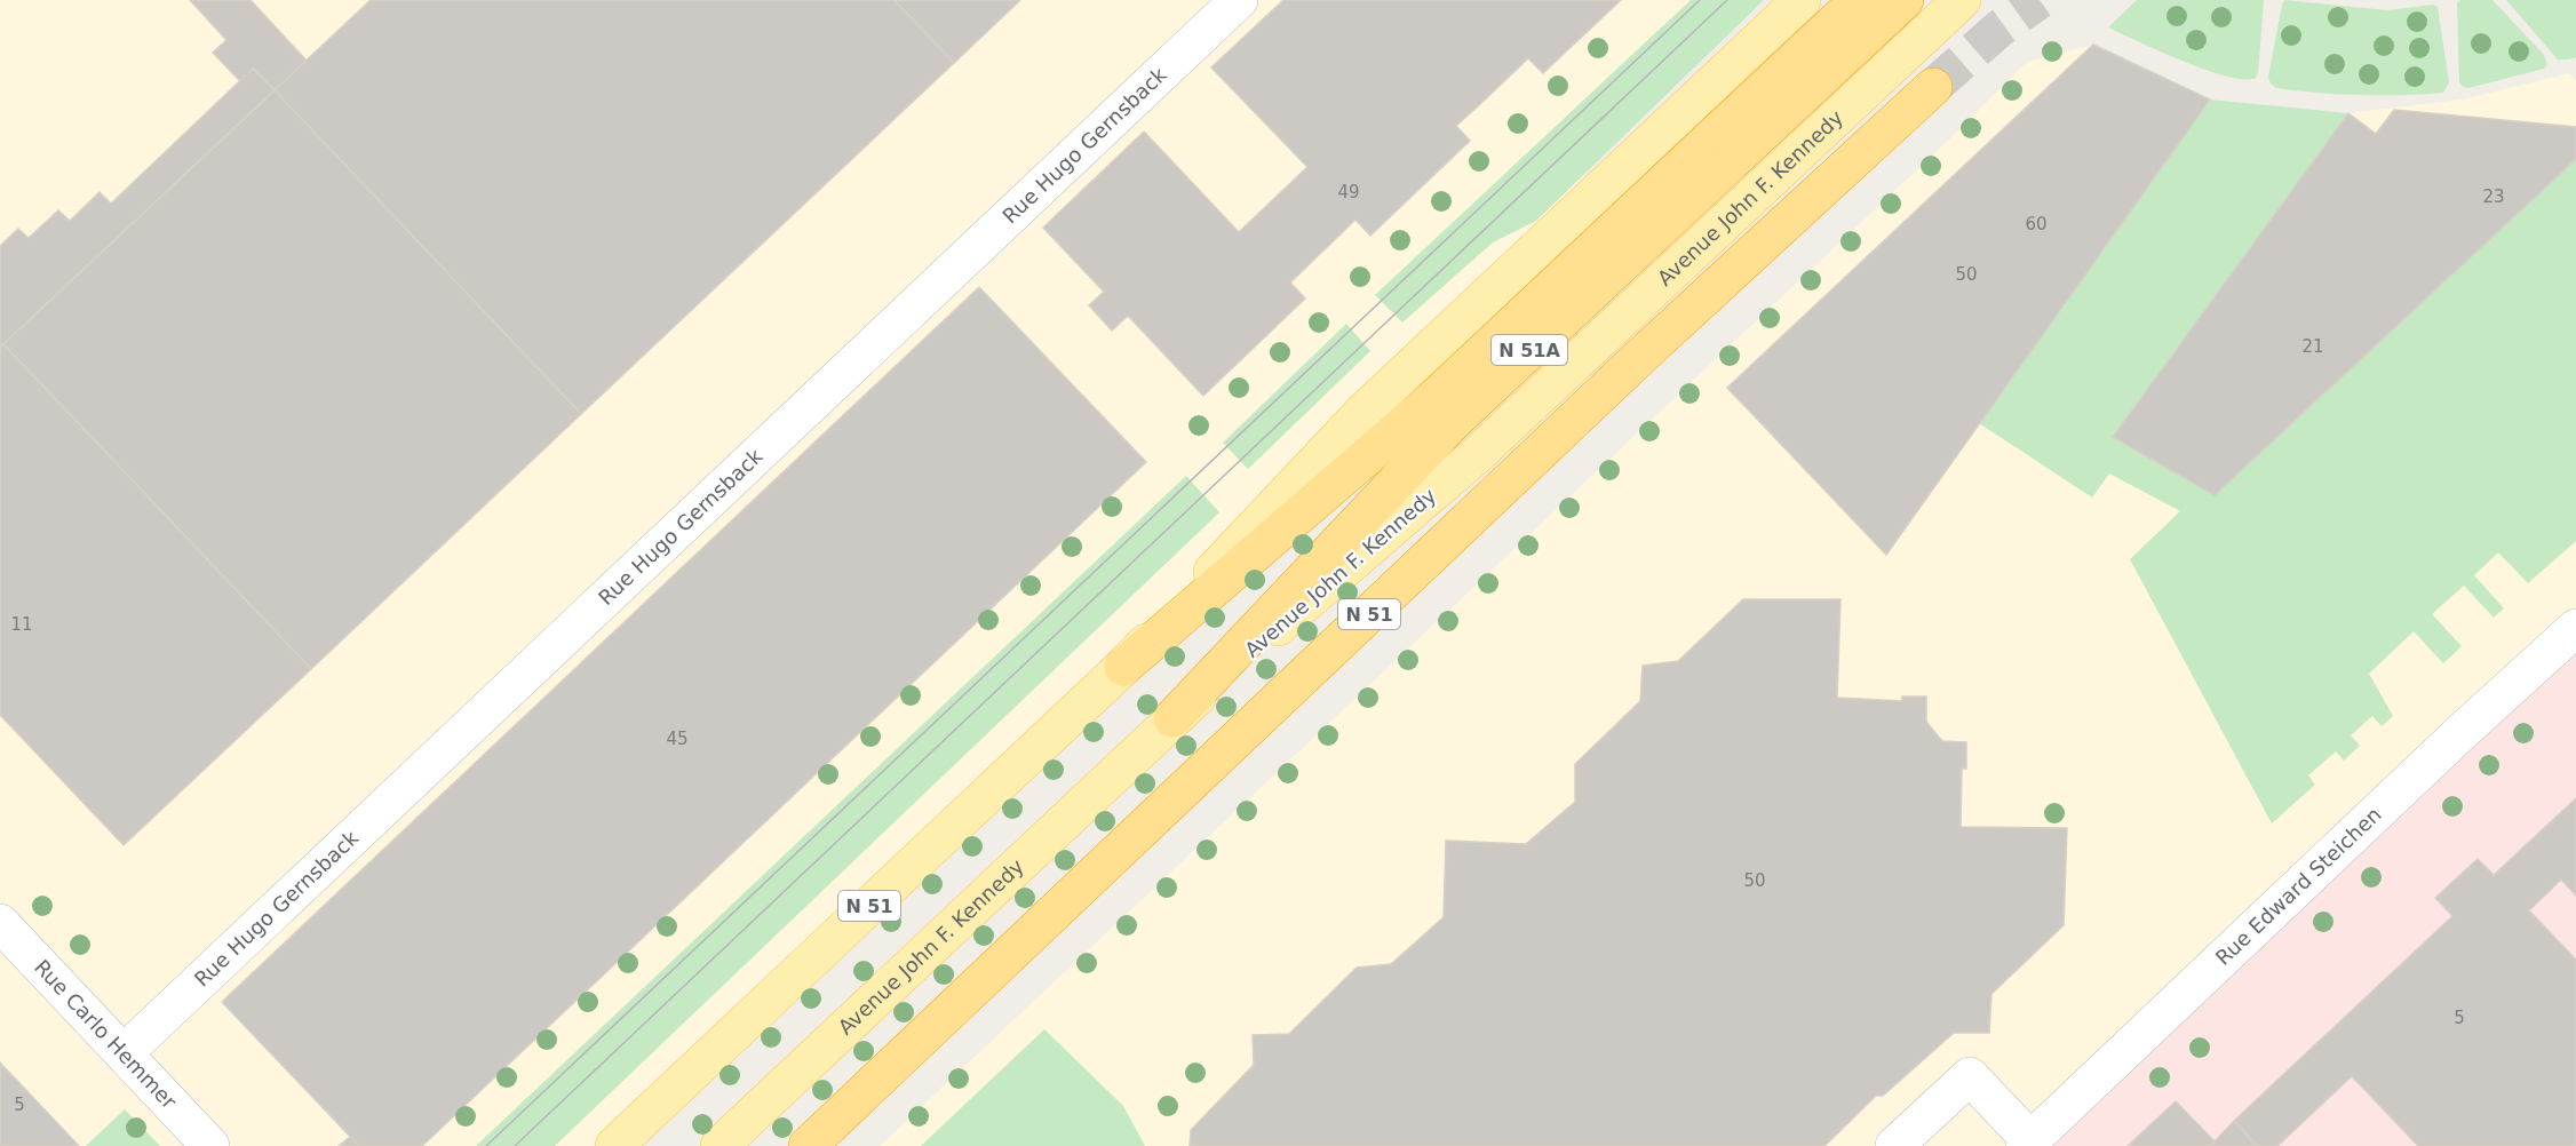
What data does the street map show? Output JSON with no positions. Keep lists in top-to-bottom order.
{
  "streets": {
    "highway": ["N 51A", "N 51"],
    "main road": ["Avenue John F. Kennedy"],
    "street": ["Rue Hugo Gernsback", "Rue Edward Steichen", "Rue Carlo Hemmer"]
  },
  "crossings": [
    ["Rue Hugo Gernsback", "Rue Carlo Hemmer"],
    ["Avenue John F. Kennedy", "N 51A"],
    ["N 51A", "N 51"]
  ],
  "house_numbers": [
    "49",
    "23",
    "60",
    "50",
    "21",
    "11",
    "45",
    "50",
    "5",
    "5"
  ]
}
